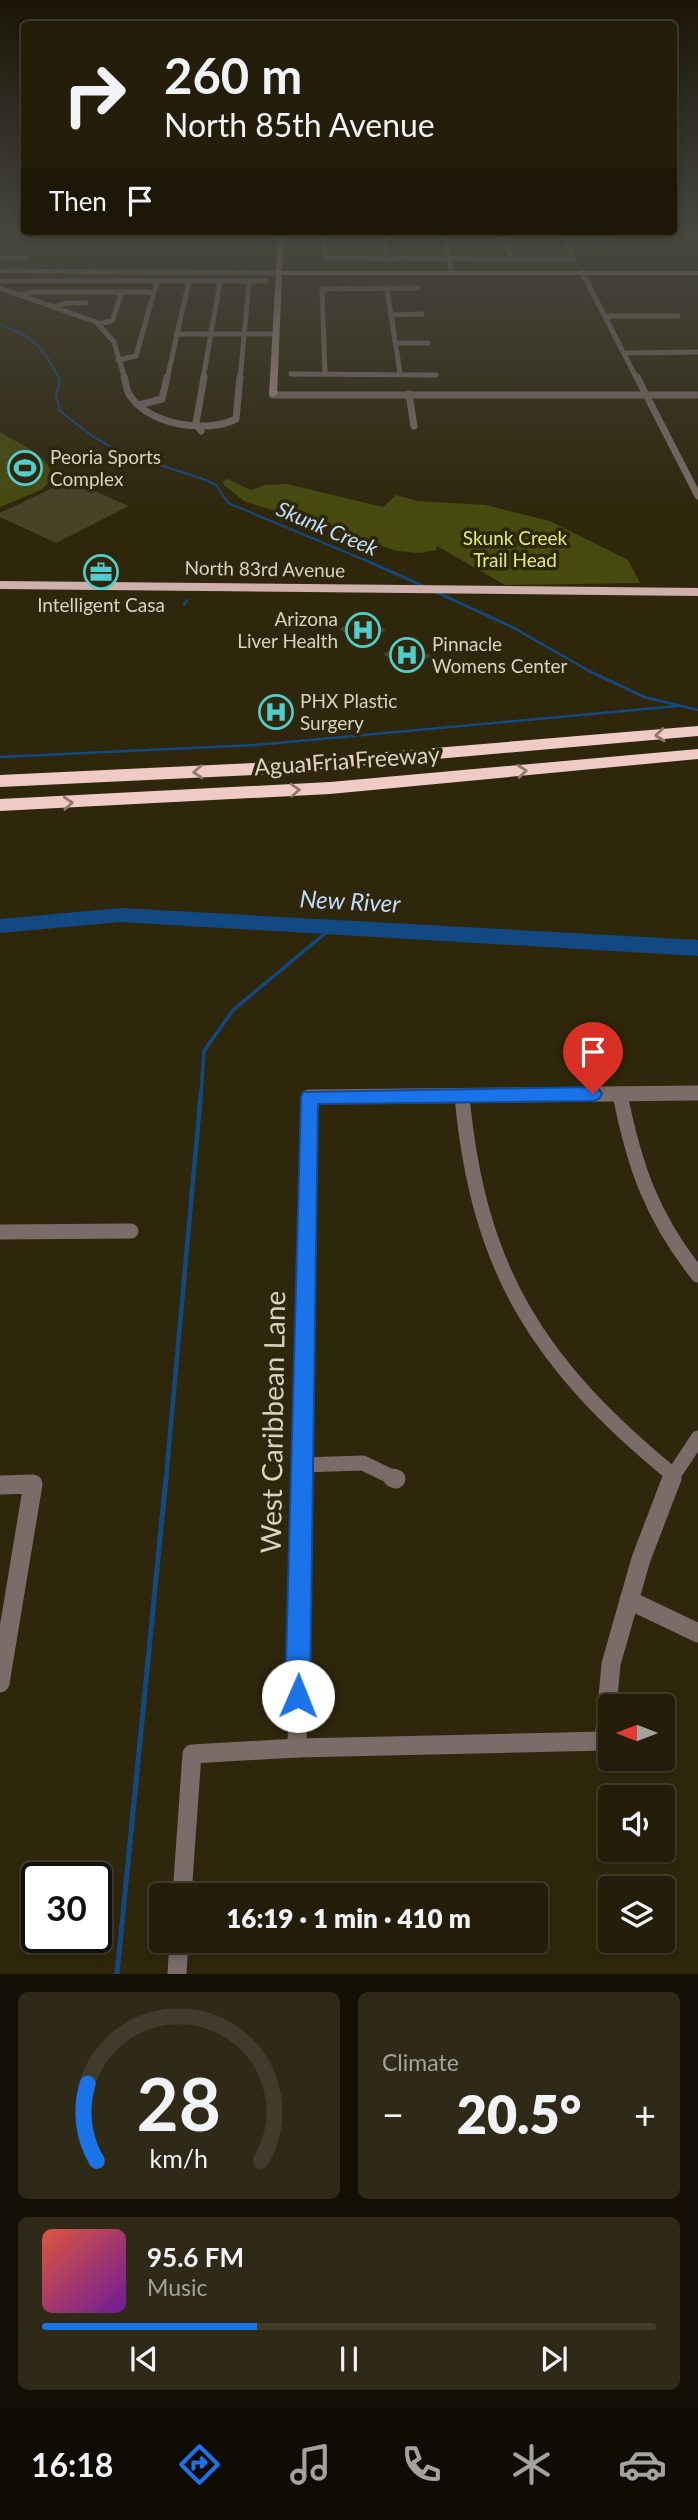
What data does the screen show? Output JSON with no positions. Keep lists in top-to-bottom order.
{
  "streets": {
    "highway": ["Agua Fria Freeway"],
    "main road": ["North 83rd Avenue"],
    "street": ["West Caribbean Lane"]
  },
  "water": ["Skunk Creek", "New River"],
  "parks": ["Skunk Creek Trail Head"],
  "places": {
    "sports": ["Peoria Sports Complex"],
    "office": ["Intelligent Casa"],
    "hospital": ["Arizona Liver Health", "Pinnacle Womens Center", "PHX Plastic Surgery"]
  },
  "north": "left",
  "page": {
    "turn": ["260 m", "North 85th Avenue"],
    "then": "Then",
    "limit": "30",
    "trip": "16:19 · 1 min · 410 m",
    "tile": "Climate",
    "heat": ["−", "20.5°", "+"],
    "song": ["95.6 FM", "Music"],
    "tabs": "16:18",
    "gauge": ["28", "km/h"]
  }
}
